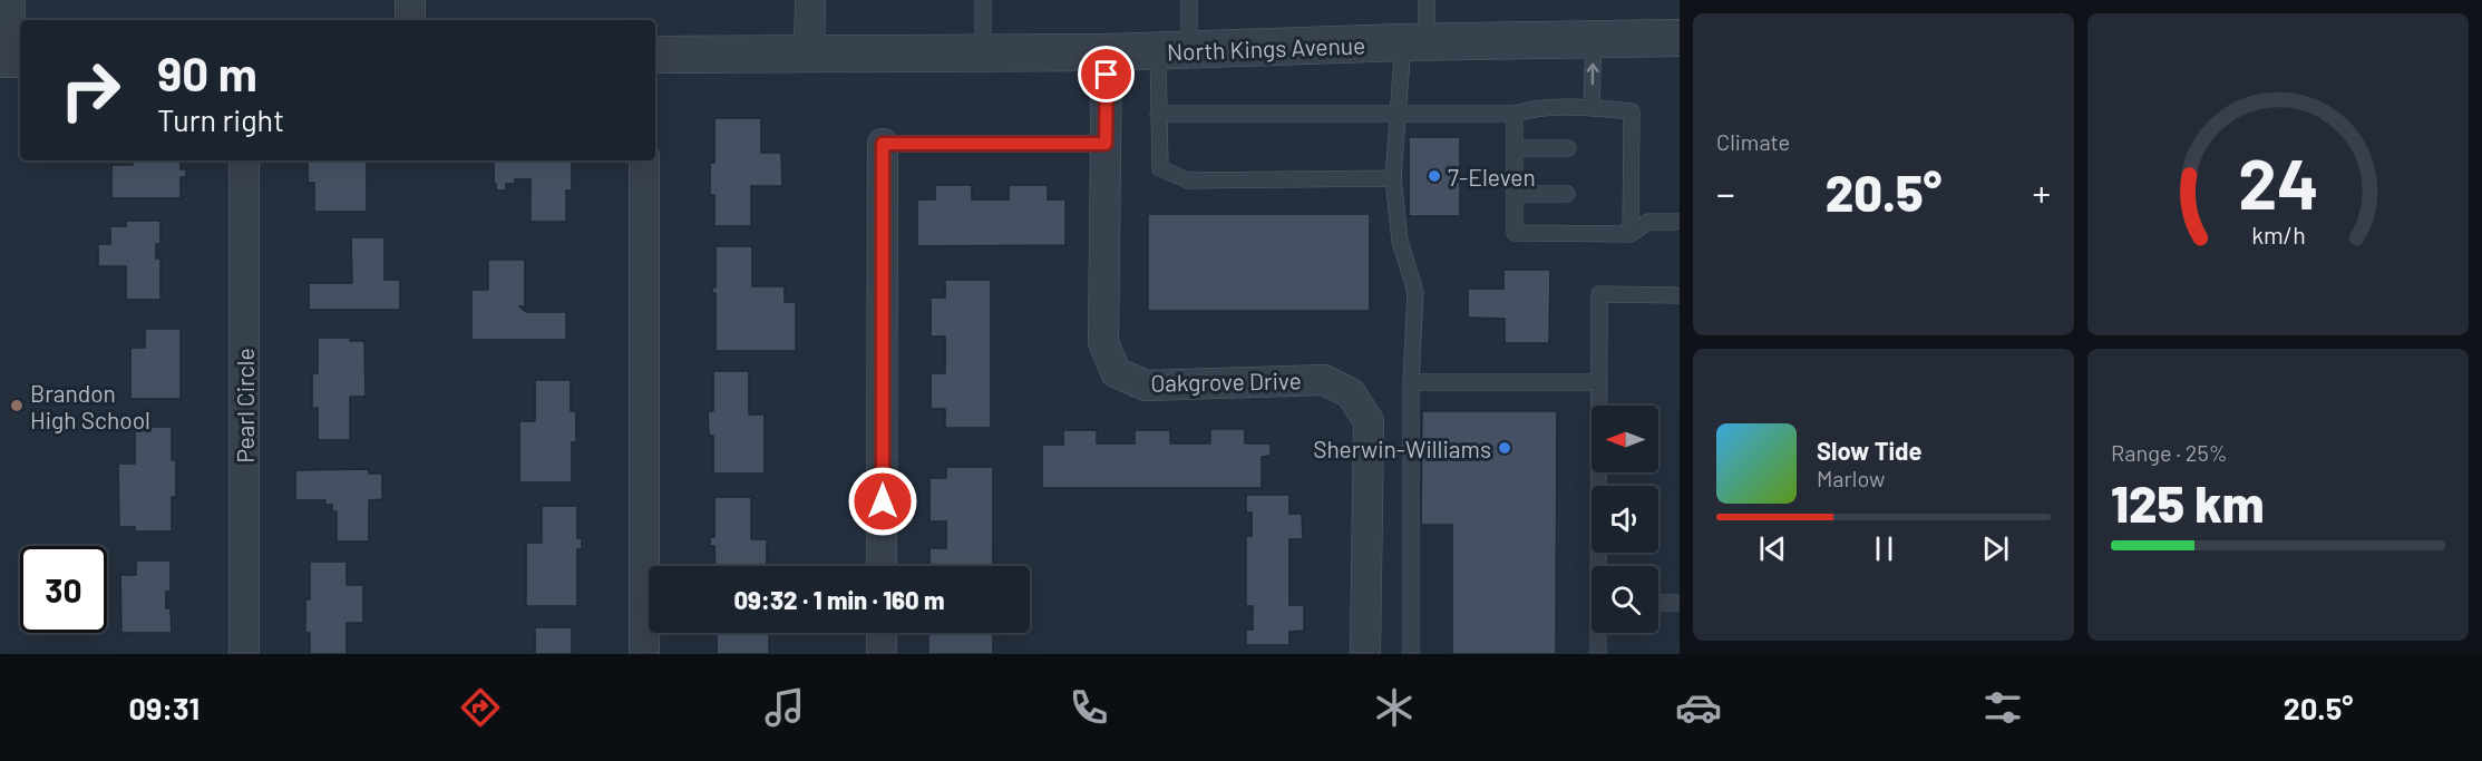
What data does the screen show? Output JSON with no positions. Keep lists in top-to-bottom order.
{
  "streets": {
    "street": ["North Kings Avenue", "Oakgrove Drive", "Pearl Circle"]
  },
  "crossings": [
    ["North Kings Avenue", "Oakgrove Drive"]
  ],
  "places": ["7-Eleven", "Brandon High School", "Sherwin-Williams"],
  "north": "left",
  "page": {
    "tile": [
      "Climate",
      ["Range · 25%", "125 km"]
    ],
    "turn": ["90 m", "Turn right"],
    "heat": ["−", "20.5°", "+"],
    "song": ["Slow Tide", "Marlow"],
    "limit": "30",
    "trip": "09:32 · 1 min · 160 m",
    "tabs": ["09:31", "20.5°"],
    "gauge": ["24", "km/h"]
  }
}
